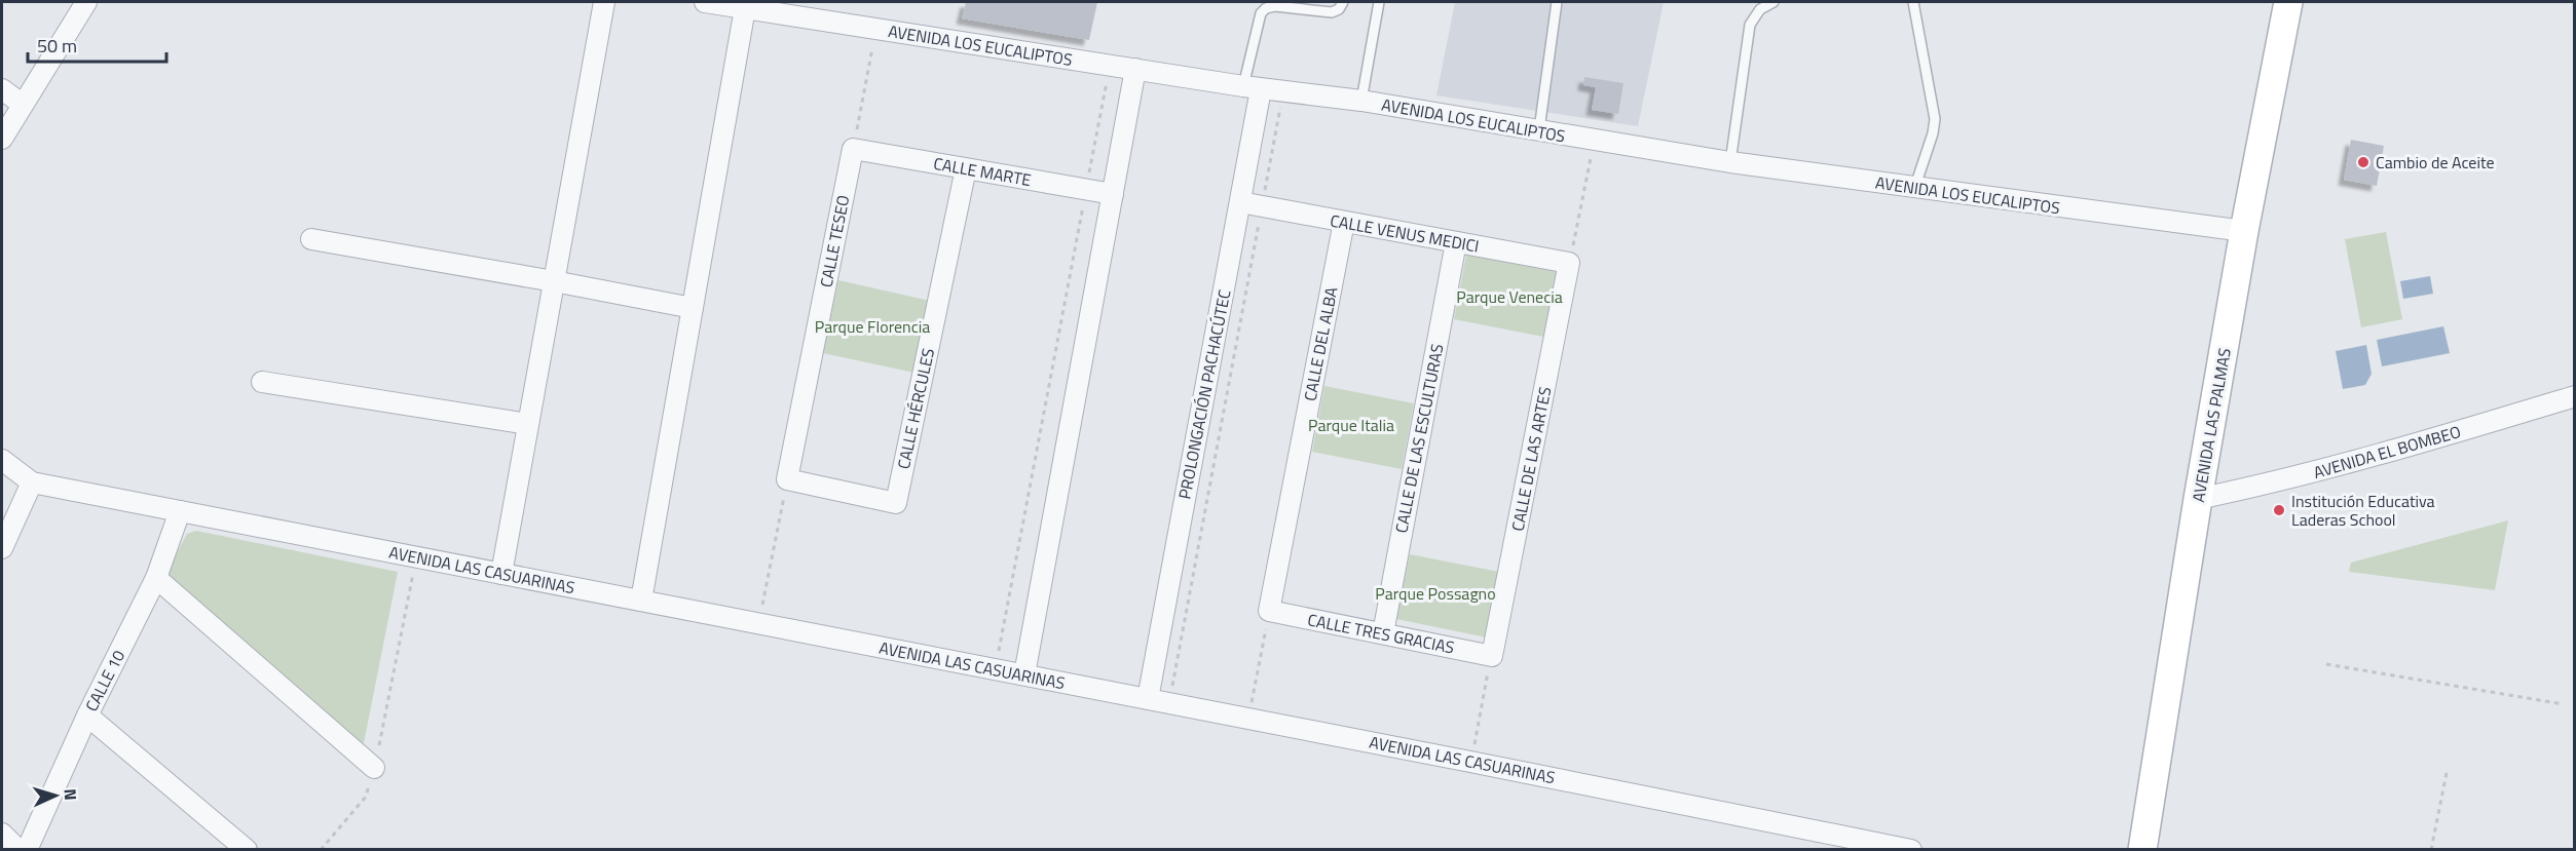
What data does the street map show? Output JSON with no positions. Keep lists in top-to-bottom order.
{
  "streets": {
    "main road": ["AVENIDA LAS PALMAS"],
    "street": [
      "AVENIDA LOS EUCALIPTOS",
      "CALLE MARTE",
      "CALLE VENUS MEDICI",
      "CALLE TESEO",
      "CALLE DEL ALBA",
      "PROLONGACIÓN PACHACÚTEC",
      "CALLE HÉRCULES",
      "CALLE DE LAS ESCULTURAS",
      "AVENIDA EL BOMBEO",
      "CALLE DE LAS ARTES",
      "AVENIDA LAS CASUARINAS",
      "CALLE TRES GRACIAS",
      "CALLE 10"
    ]
  },
  "crossings": [
    ["AVENIDA LOS EUCALIPTOS", "PROLONGACIÓN PACHACÚTEC"],
    ["AVENIDA LOS EUCALIPTOS", "AVENIDA LAS PALMAS"],
    ["CALLE MARTE", "CALLE TESEO"],
    ["CALLE MARTE", "CALLE HÉRCULES"],
    ["CALLE VENUS MEDICI", "CALLE DEL ALBA"],
    ["CALLE VENUS MEDICI", "PROLONGACIÓN PACHACÚTEC"],
    ["CALLE VENUS MEDICI", "CALLE DE LAS ESCULTURAS"],
    ["CALLE VENUS MEDICI", "CALLE DE LAS ARTES"],
    ["CALLE TESEO", "CALLE HÉRCULES"],
    ["CALLE DEL ALBA", "CALLE TRES GRACIAS"],
    ["PROLONGACIÓN PACHACÚTEC", "AVENIDA LAS CASUARINAS"],
    ["AVENIDA LAS PALMAS", "AVENIDA EL BOMBEO"],
    ["CALLE DE LAS ESCULTURAS", "CALLE TRES GRACIAS"],
    ["CALLE DE LAS ARTES", "CALLE TRES GRACIAS"],
    ["AVENIDA LAS CASUARINAS", "CALLE 10"]
  ],
  "parks": [
    "Parque Venecia",
    "Parque Florencia",
    "Parque Italia",
    "Parque Possagno"
  ],
  "places": ["Cambio de Aceite", "Institución Educativa Laderas School"],
  "scale_bar": "50 m",
  "north": "right"
}
